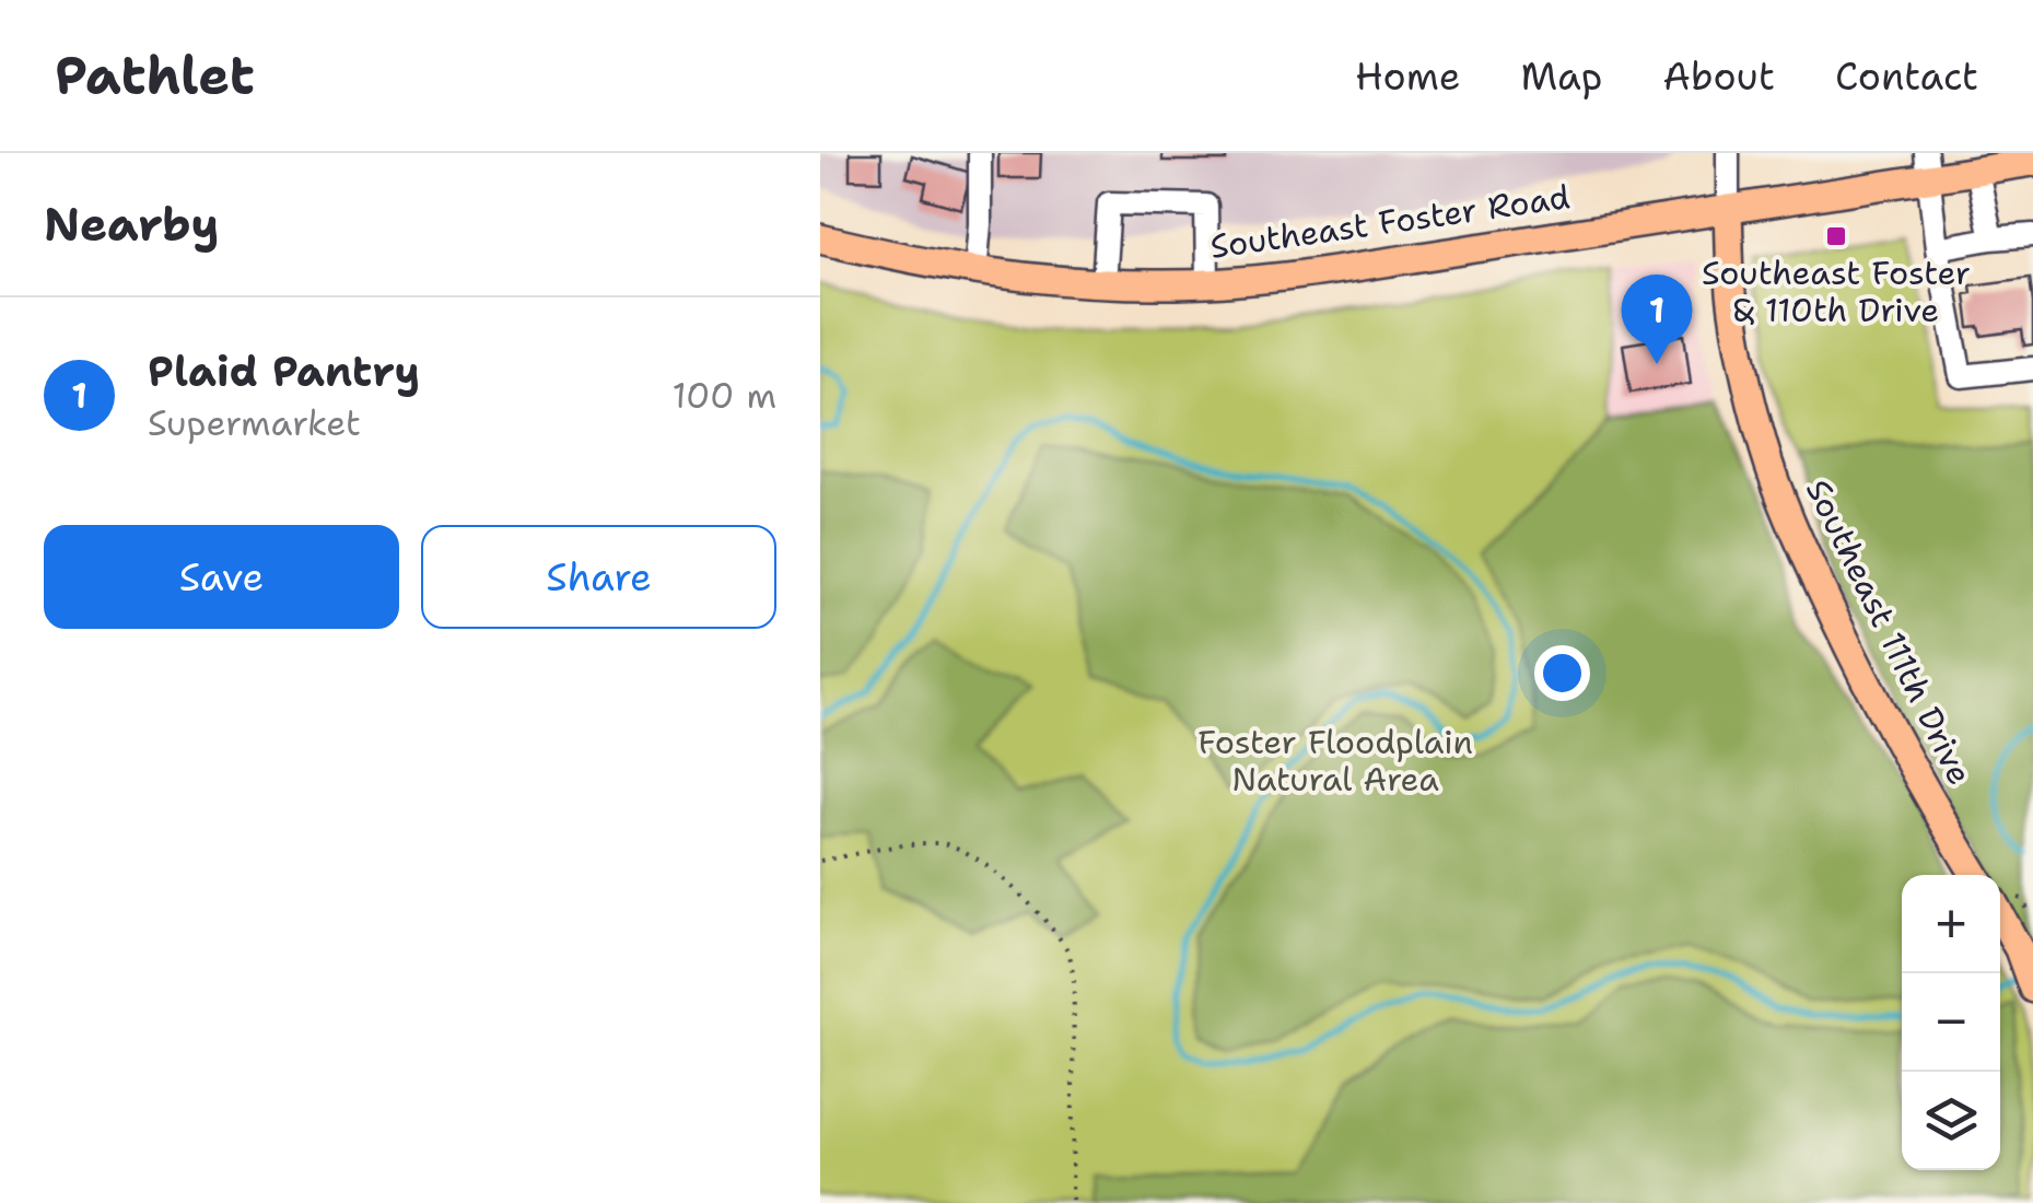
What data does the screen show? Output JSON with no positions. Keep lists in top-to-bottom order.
{
  "streets": {
    "main road": ["Southeast Foster Road", "Southeast 111th Drive"]
  },
  "crossings": [
    ["Southeast Foster Road", "Southeast 111th Drive"]
  ],
  "parks": ["Foster Floodplain Natural Area"],
  "places": {
    "transit": ["Southeast Foster & 110th Drive"]
  },
  "page": {
    "header": "Pathlet",
    "nav": [
      "Home",
      "Map",
      "About",
      "Contact"
    ],
    "heading": "Nearby",
    "pins": "1",
    "list": [
      {
        "mark": "1",
        "name": "Plaid Pantry",
        "note": "Supermarket",
        "value": "100 m"
      }
    ],
    "buttons": ["Save", "Share"],
    "map_buttons": ["+", "−"]
  }
}
